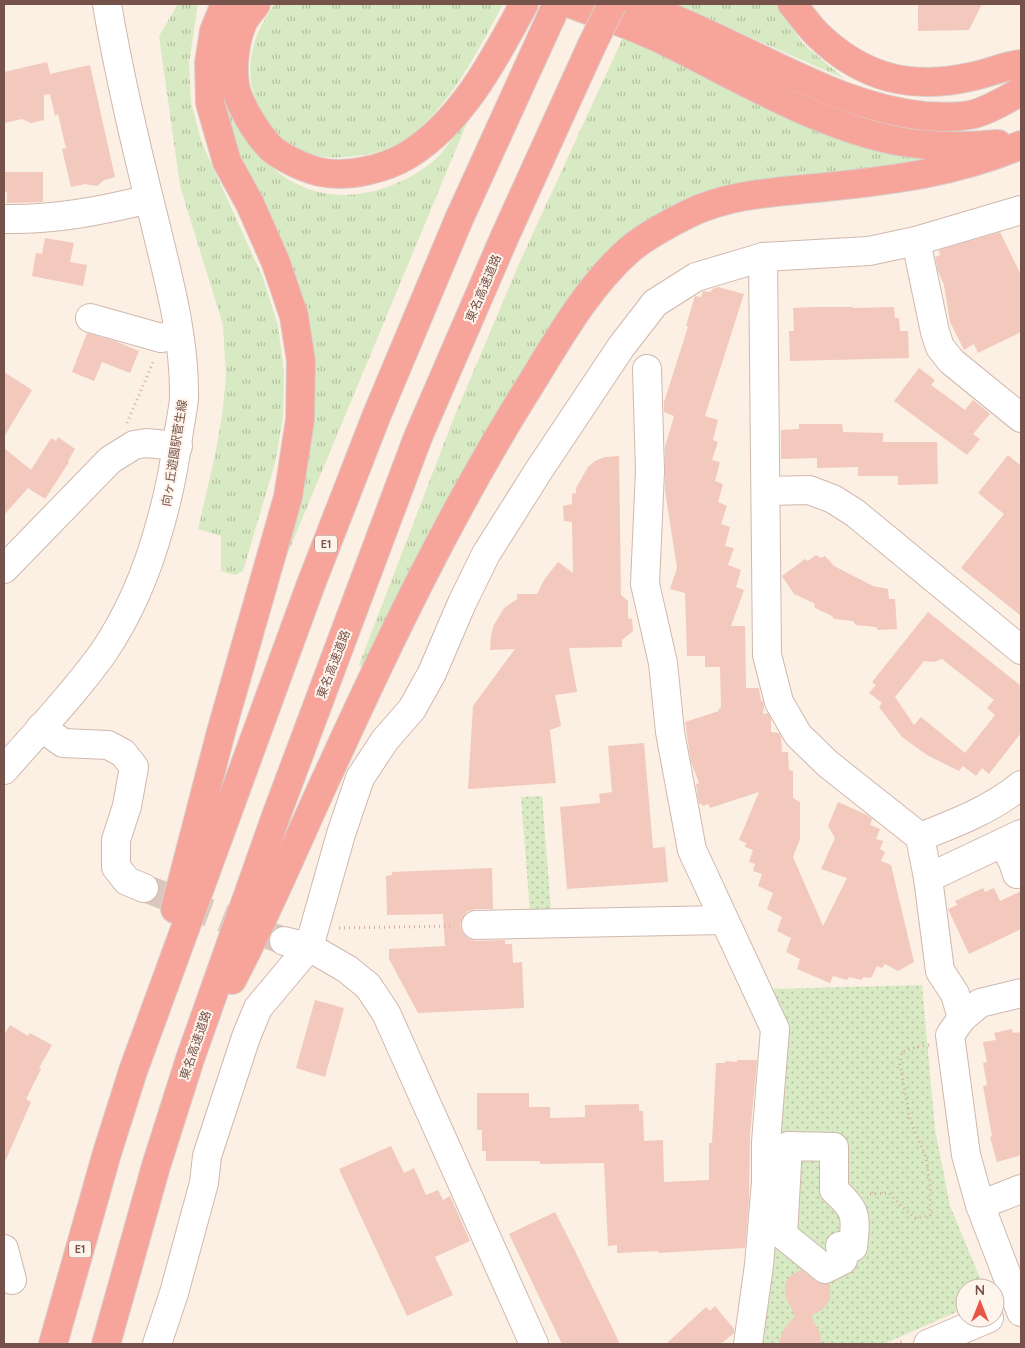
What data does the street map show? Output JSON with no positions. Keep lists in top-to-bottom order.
{
  "streets": {
    "highway": ["東名高速道路", "E1"],
    "street": ["向ヶ丘遊園駅菅生線"]
  },
  "north": "top"
}
